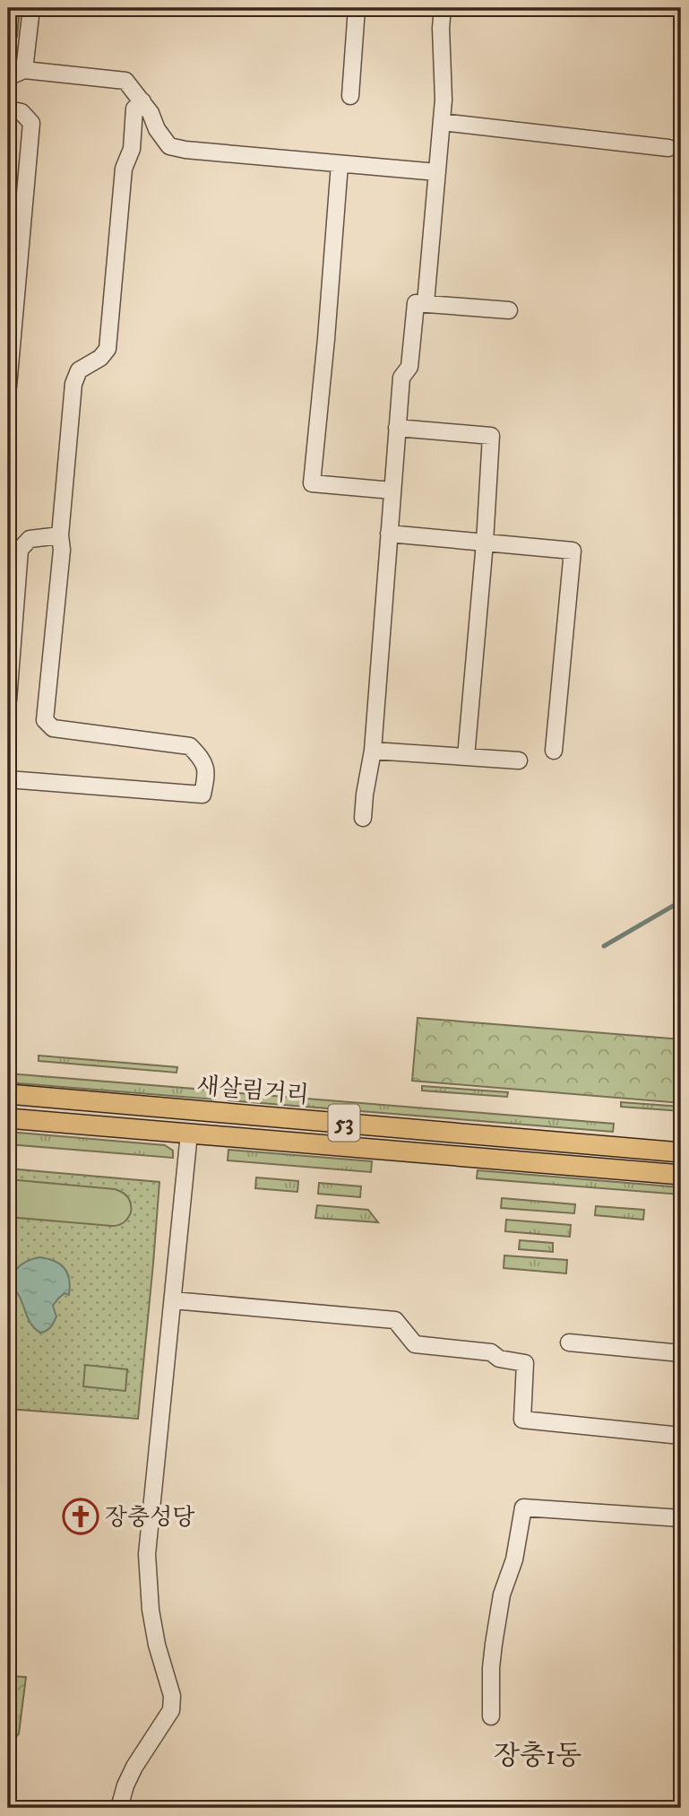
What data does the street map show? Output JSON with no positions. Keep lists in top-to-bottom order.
{
  "streets": {
    "main road": ["새살림거리", "53"]
  },
  "districts": ["장충1동"],
  "places": {
    "church": ["장충성당"]
  }
}
